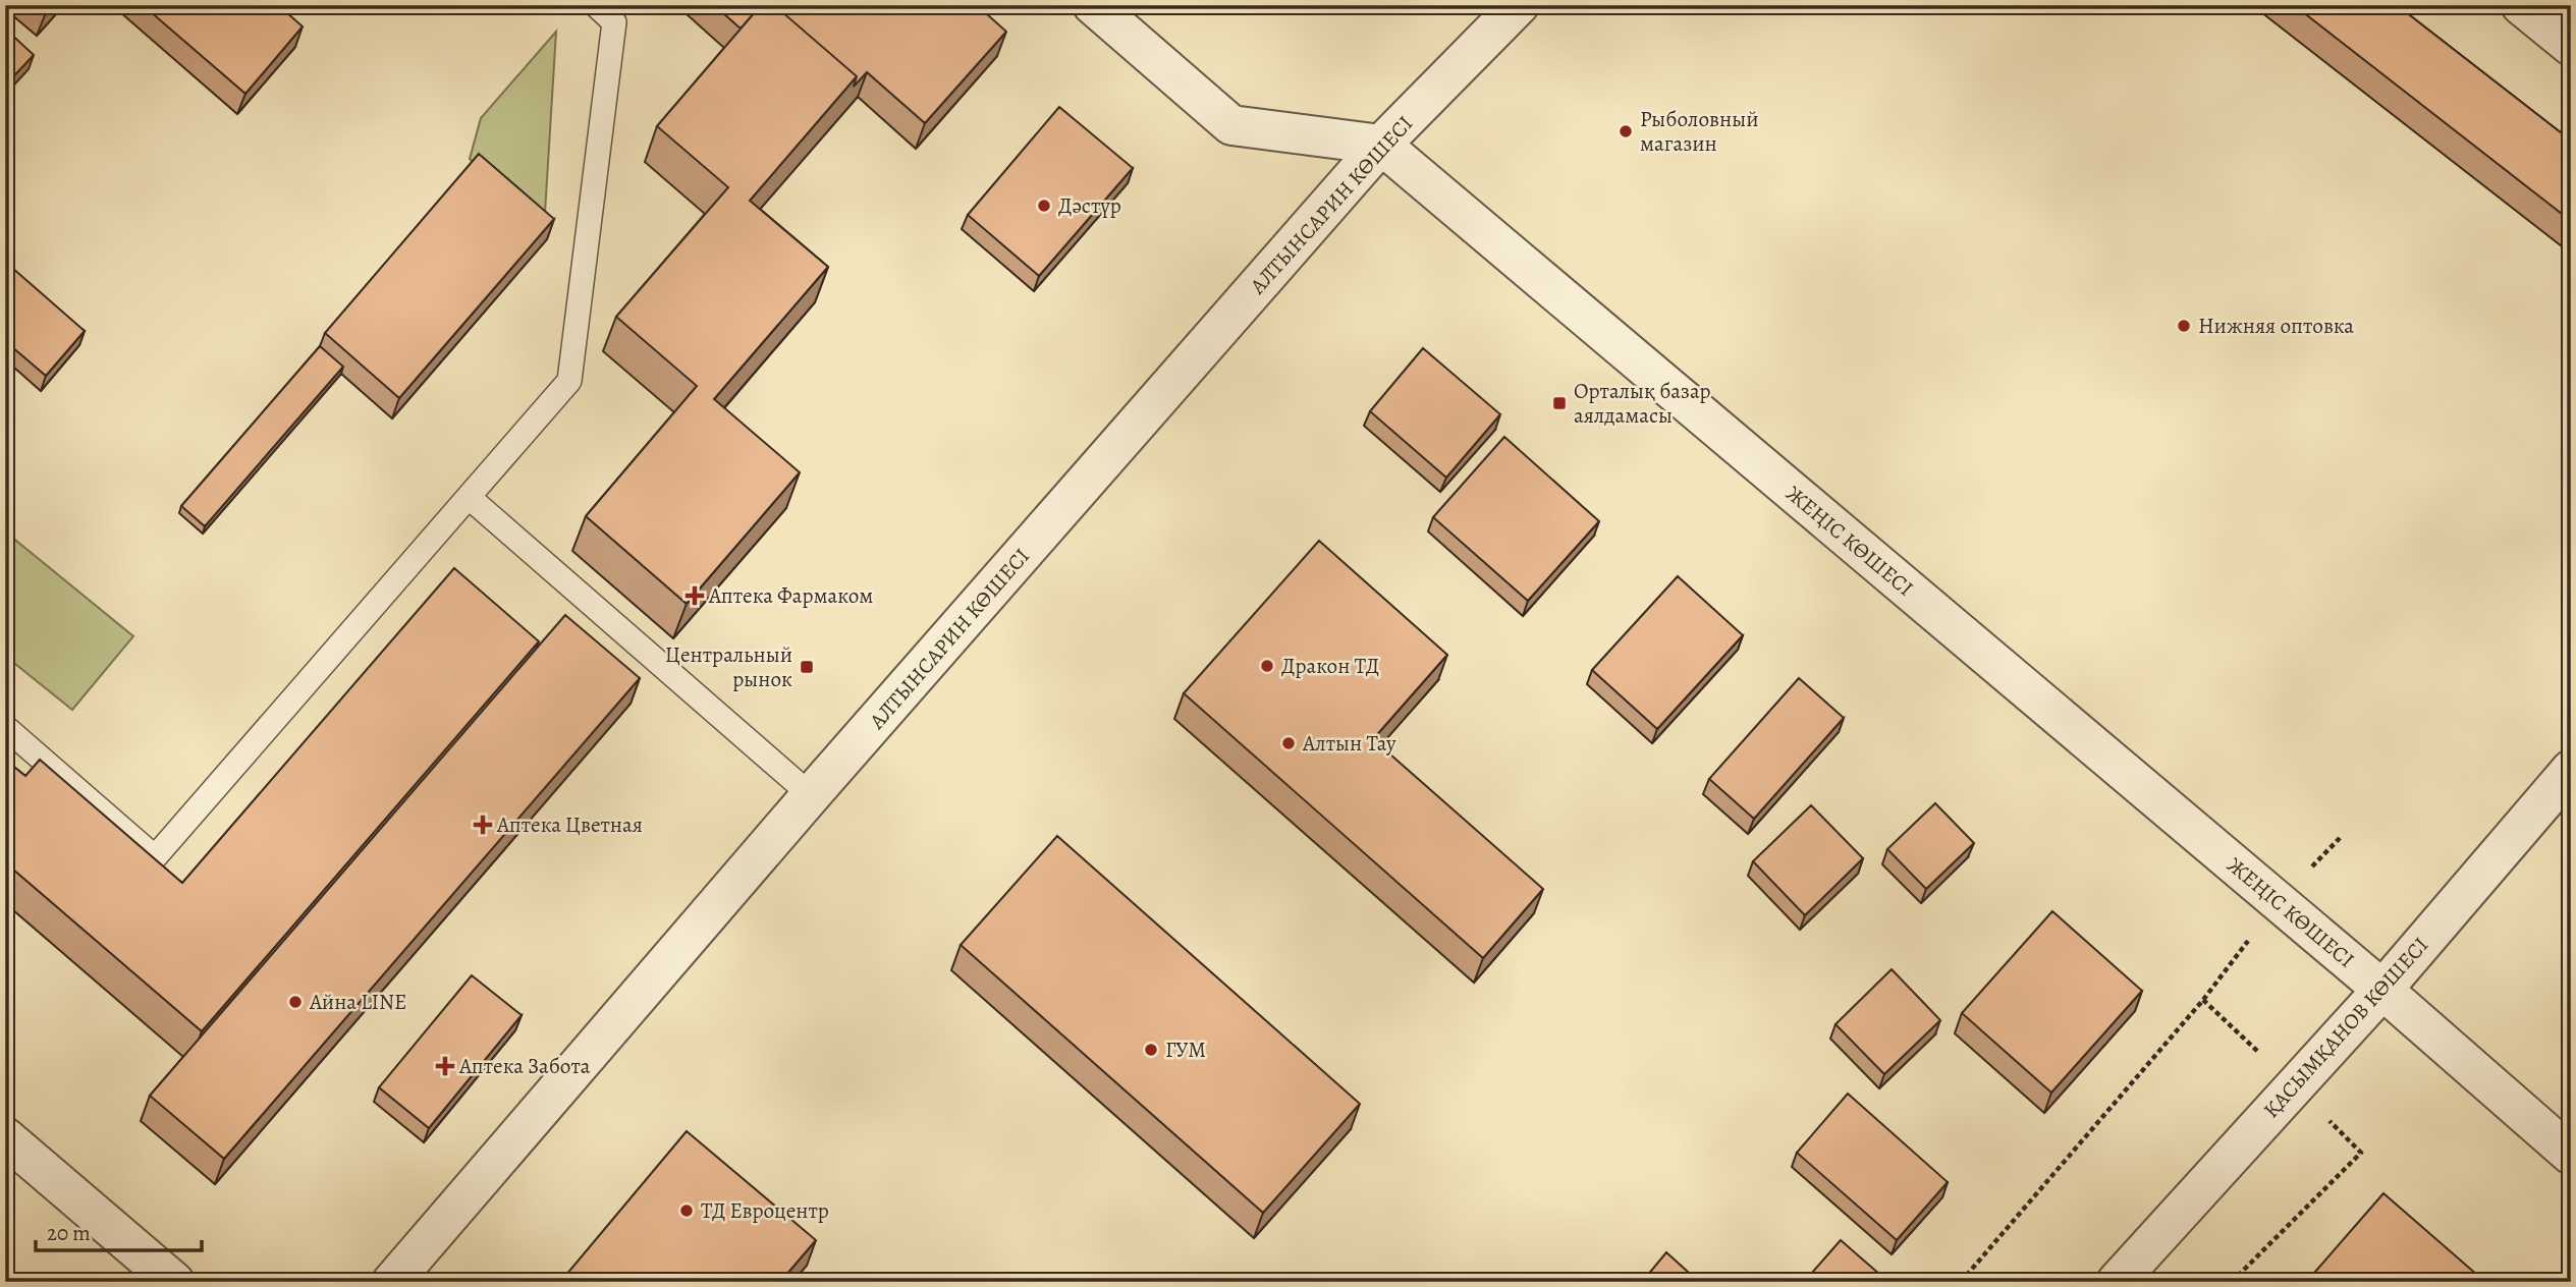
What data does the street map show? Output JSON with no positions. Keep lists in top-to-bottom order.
{
  "streets": {
    "street": ["АЛТЫНСАРИН КӨШЕСІ", "ЖЕҢІС КӨШЕСІ", "ҚАСЫМҚАНОВ КӨШЕСІ"]
  },
  "crossings": [
    ["АЛТЫНСАРИН КӨШЕСІ", "ЖЕҢІС КӨШЕСІ"],
    ["ЖЕҢІС КӨШЕСІ", "ҚАСЫМҚАНОВ КӨШЕСІ"]
  ],
  "places": {
    "other": [
      "Рыболовный магазин",
      "Дәстүр",
      "Нижняя оптовка",
      "Дракон ТД",
      "Алтын Тау",
      "Айна LINE",
      "ГУМ",
      "ТД Евроцентр"
    ],
    "transit": ["Орталық базар аялдамасы", "Центральный рынок"],
    "health": ["Аптека Фармаком", "Аптека Цветная", "Аптека Забота"]
  },
  "scale_bar": "20 m"
}
